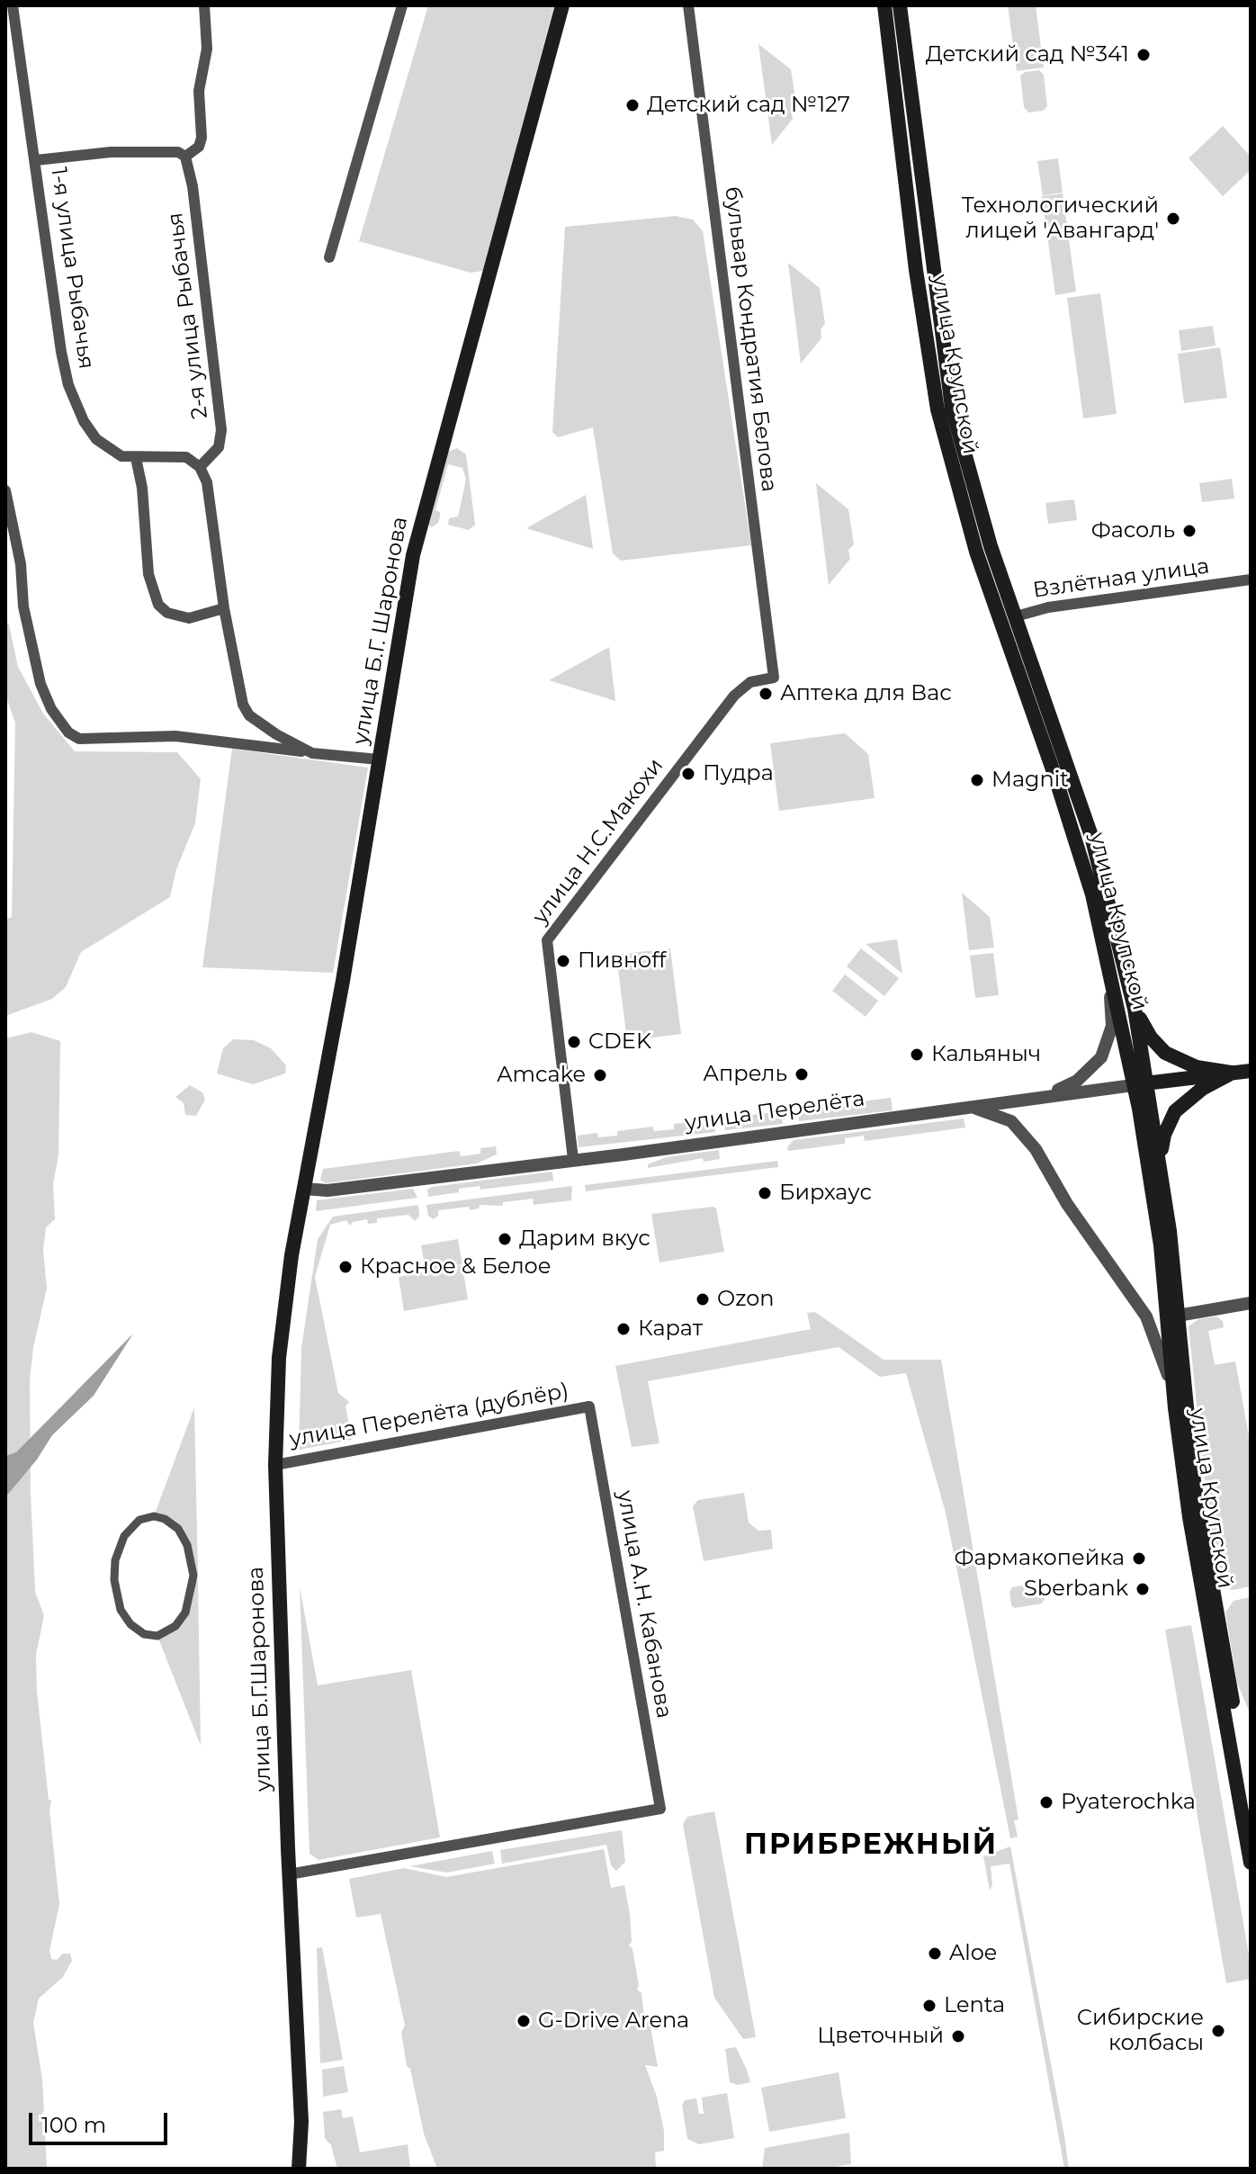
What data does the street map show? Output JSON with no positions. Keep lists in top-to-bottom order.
{
  "streets": {
    "main road": [
      "улица Крупской",
      "улица Б.Г. Шаронова",
      "улица Перелёта",
      "улица Б.Г.Шаронова"
    ],
    "street": [
      "1-я улица Рыбачья",
      "2-я улица Рыбачья",
      "бульвар Кондратия Белова",
      "Взлётная улица",
      "улица Н.С.Макохи",
      "улица Перелёта (дублёр)",
      "улица А.Н. Кабанова"
    ]
  },
  "crossings": [
    ["бульвар Кондратия Белова", "улица Н.С.Макохи"],
    ["улица Крупской", "Взлётная улица"],
    ["улица Крупской", "улица Перелёта"],
    ["улица Б.Г. Шаронова", "улица Перелёта"],
    ["улица Б.Г. Шаронова", "улица Б.Г.Шаронова"],
    ["улица Н.С.Макохи", "улица Перелёта"],
    ["улица Перелёта", "улица Б.Г.Шаронова"],
    ["улица Перелёта (дублёр)", "улица А.Н. Кабанова"],
    ["улица Перелёта (дублёр)", "улица Б.Г.Шаронова"],
    ["улица А.Н. Кабанова", "улица Б.Г.Шаронова"]
  ],
  "districts": ["ПРИБРЕЖНЫЙ"],
  "places": [
    "Детский сад №341",
    "Детский сад №127",
    "Технологический лицей 'Авангард'",
    "Фасоль",
    "Аптека для Вас",
    "Пудра",
    "Magnit",
    "Пивнoff",
    "CDEK",
    "Кальяныч",
    "Апрель",
    "Amcake",
    "Бирхаус",
    "Дарим вкус",
    "Красное & Белое",
    "Ozon",
    "Карат",
    "Фармакопейка",
    "Sberbank",
    "Pyaterochka",
    "Aloe",
    "Lenta",
    "G-Drive Arena",
    "Сибирские колбасы",
    "Цветочный"
  ],
  "scale_bar": "100 m"
}
